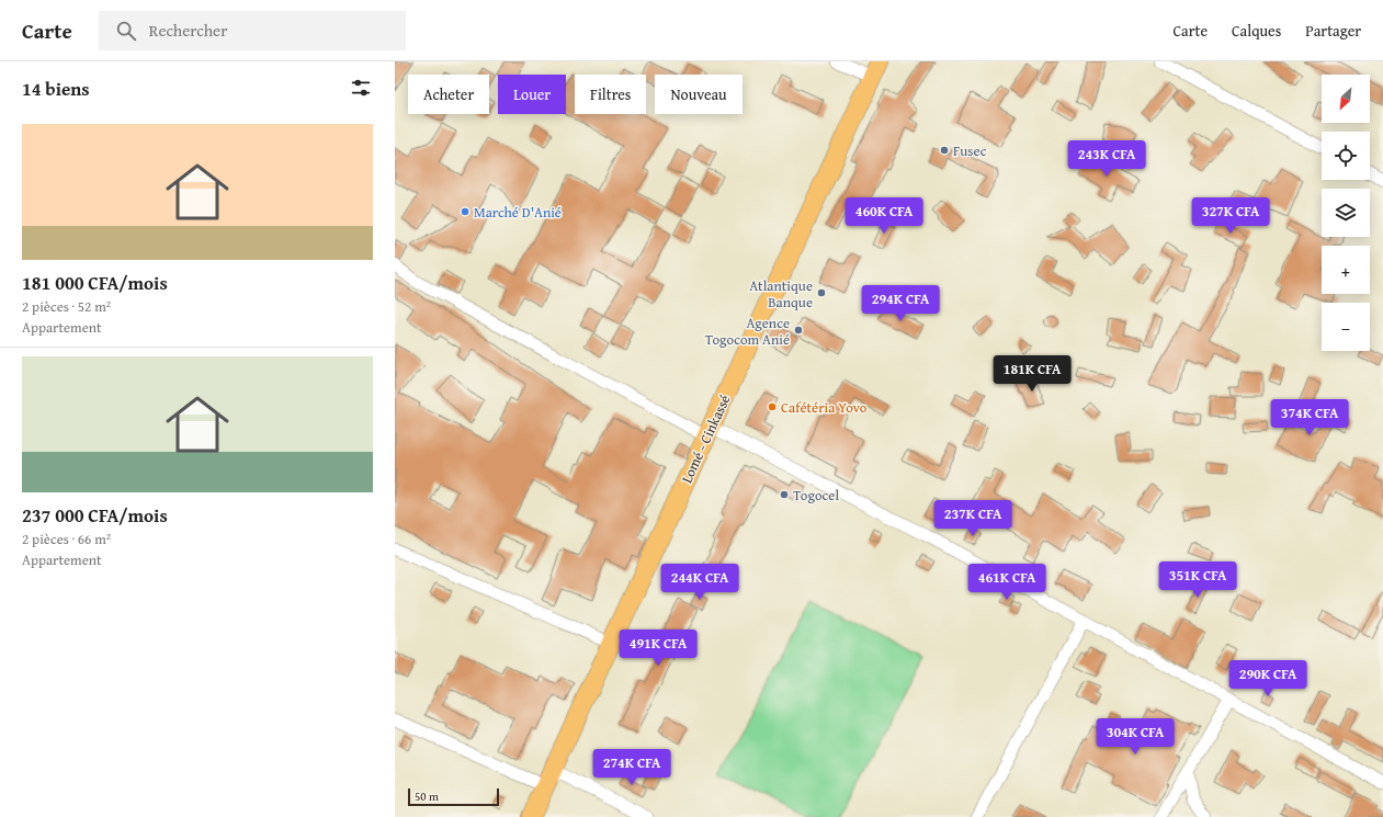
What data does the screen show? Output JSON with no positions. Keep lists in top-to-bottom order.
{
  "streets": {
    "highway": ["Lomé - Cinkassé"]
  },
  "places": [
    "Fusec",
    "Marché D'Anié",
    "Atlantique Banque",
    "Agence Togocom Anié",
    "Cafétéria Yovo",
    "Togocel"
  ],
  "scale_bar": "50 m",
  "north": "bottom left",
  "page": {
    "header": "Carte",
    "search": "Rechercher",
    "nav": ["Carte", "Calques", "Partager"],
    "heading": "14 biens",
    "map_buttons": ["+", "−"],
    "chip": [
      "Acheter",
      "Louer",
      "Filtres",
      "Nouveau"
    ],
    "list": [
      {
        "name": "181 000 CFA/mois",
        "note": "2 pièces · 52 m² · Appartement"
      },
      {
        "name": "237 000 CFA/mois",
        "note": "2 pièces · 66 m² · Appartement"
      }
    ],
    "price": [
      "243K CFA",
      "460K CFA",
      "327K CFA",
      "294K CFA",
      "181K CFA",
      "374K CFA",
      "237K CFA",
      "351K CFA",
      "244K CFA",
      "461K CFA",
      "491K CFA",
      "290K CFA",
      "304K CFA",
      "274K CFA"
    ],
    "scale": "50 m"
  }
}
